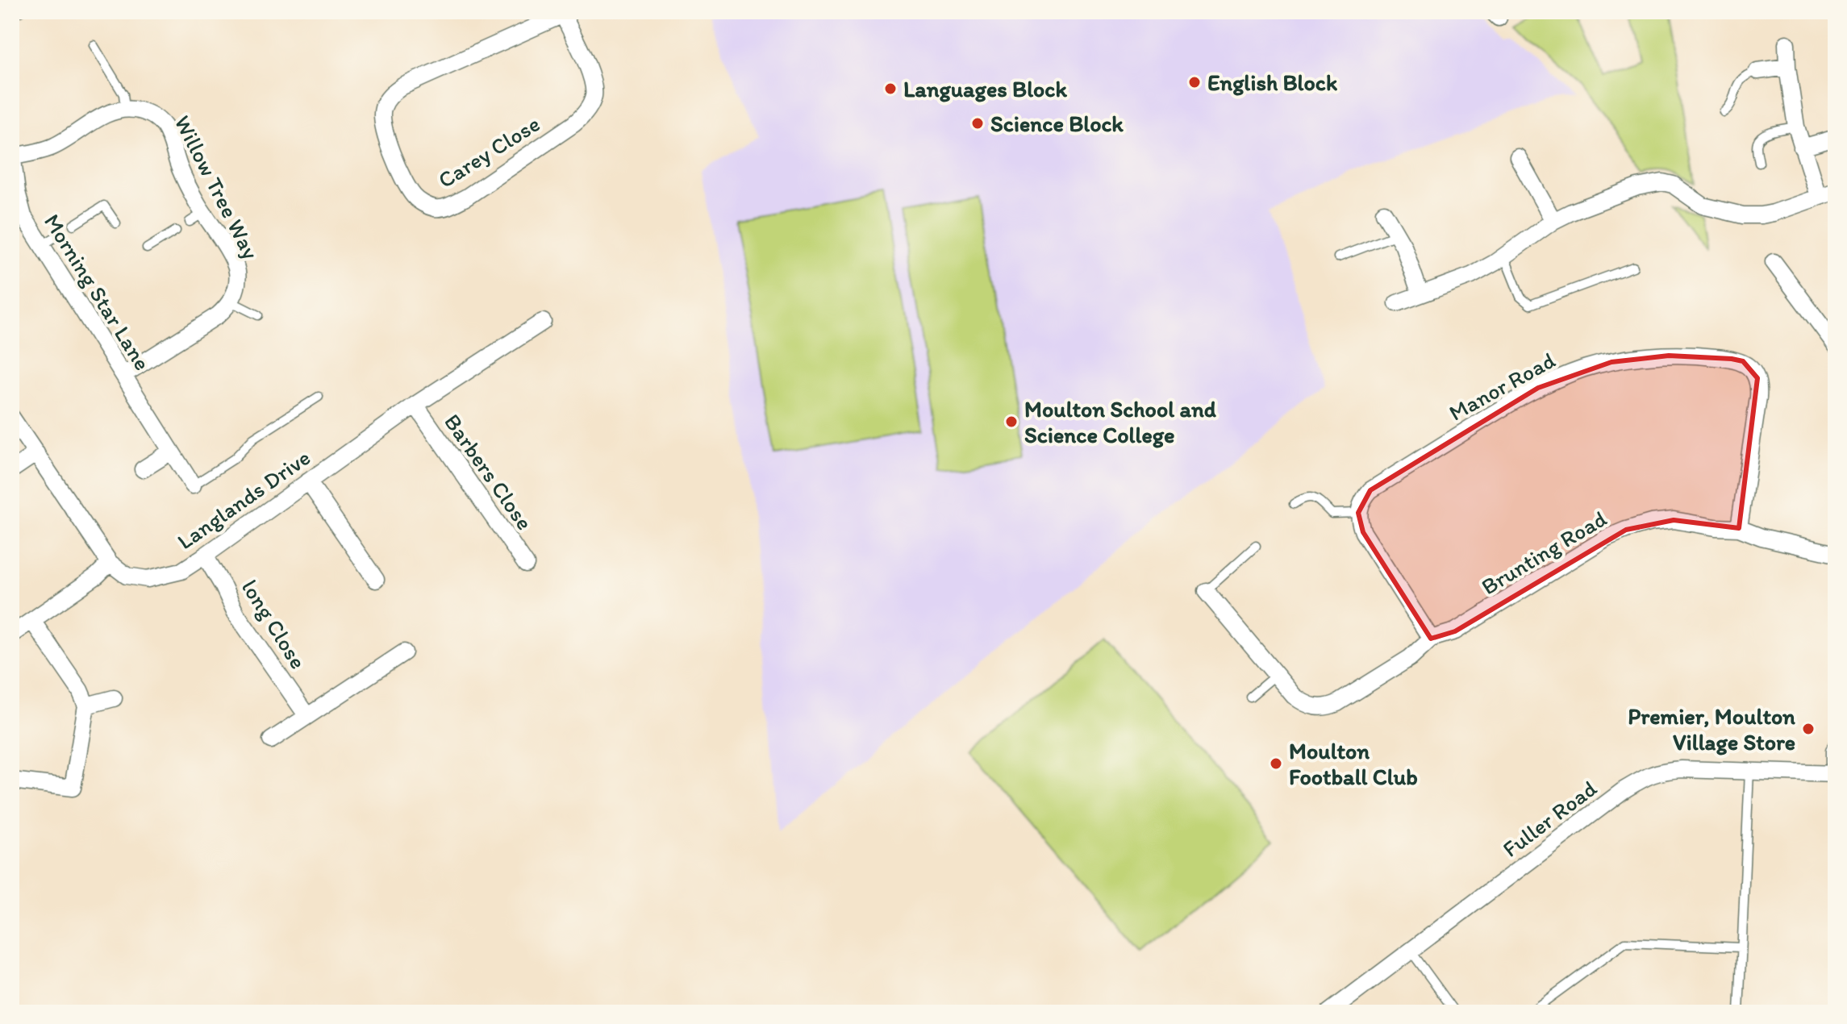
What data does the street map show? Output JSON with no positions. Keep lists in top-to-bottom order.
{
  "streets": {
    "street": [
      "Carey Close",
      "Willow Tree Way",
      "Morning Star Lane",
      "Manor Road",
      "Barbers Close",
      "Langlands Drive",
      "Brunting Road",
      "long Close",
      "Fuller Road"
    ]
  },
  "crossings": [
    ["Manor Road", "Brunting Road"],
    ["Barbers Close", "Langlands Drive"],
    ["Langlands Drive", "long Close"]
  ],
  "places": [
    "English Block",
    "Languages Block",
    "Science Block",
    "Moulton School and Science College",
    "Premier, Moulton Village Store",
    "Moulton Football Club"
  ]
}
